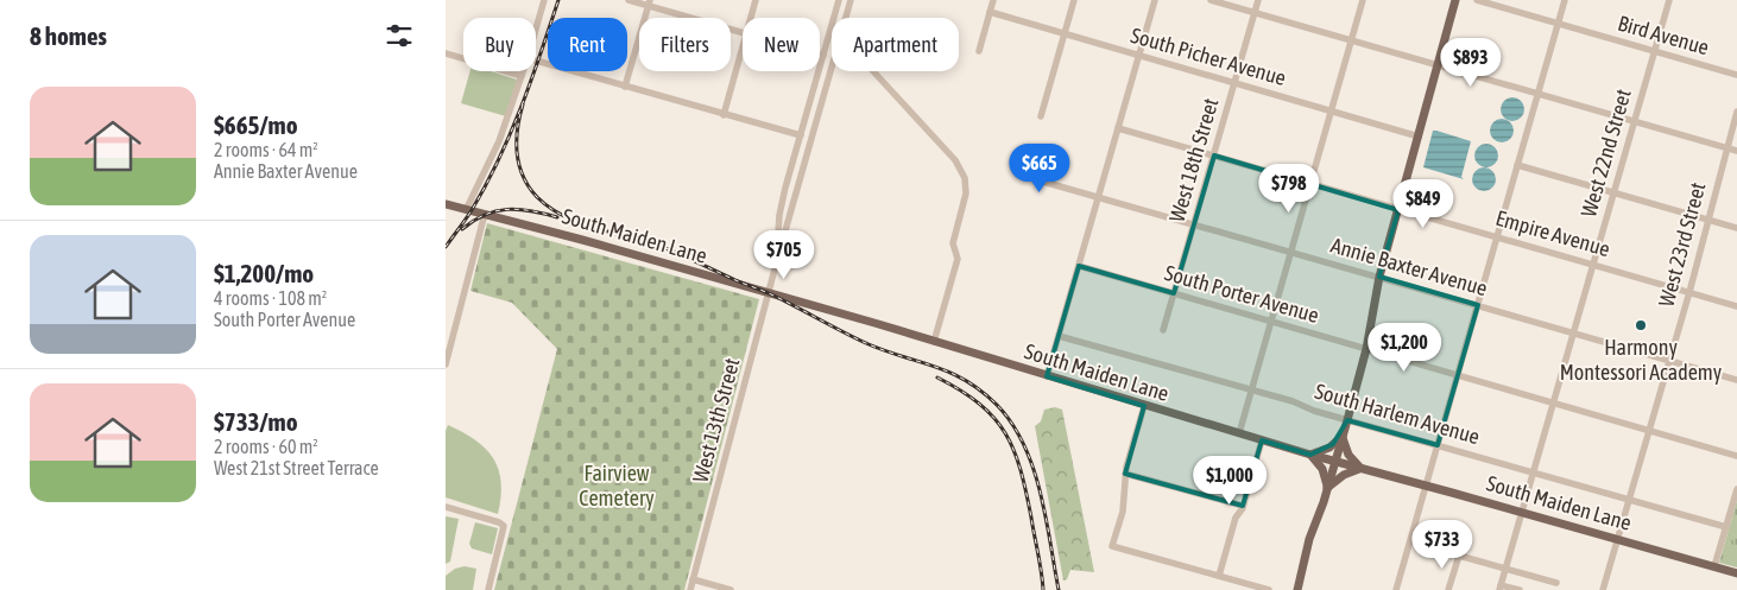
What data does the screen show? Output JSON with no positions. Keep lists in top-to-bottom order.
{
  "streets": {
    "main road": ["South Maiden Lane"],
    "street": [
      "Bird Avenue",
      "South Picher Avenue",
      "West 22nd Street",
      "West 18th Street",
      "Empire Avenue",
      "West 23rd Street",
      "Annie Baxter Avenue",
      "South Porter Avenue",
      "South Harlem Avenue",
      "West 13th Street"
    ]
  },
  "crossings": [
    ["Bird Avenue", "West 22nd Street"],
    ["South Picher Avenue", "West 18th Street"],
    ["West 22nd Street", "Empire Avenue"],
    ["West 22nd Street", "South Maiden Lane"],
    ["West 22nd Street", "Annie Baxter Avenue"],
    ["West 22nd Street", "South Porter Avenue"],
    ["West 22nd Street", "South Harlem Avenue"],
    ["West 18th Street", "Empire Avenue"],
    ["West 18th Street", "Annie Baxter Avenue"],
    ["West 18th Street", "South Porter Avenue"],
    ["Empire Avenue", "West 23rd Street"],
    ["South Maiden Lane", "West 23rd Street"],
    ["South Maiden Lane", "West 13th Street"],
    ["West 23rd Street", "Annie Baxter Avenue"],
    ["West 23rd Street", "South Porter Avenue"],
    ["West 23rd Street", "South Harlem Avenue"]
  ],
  "parks": ["Fairview Cemetery"],
  "places": ["Harmony Montessori Academy"],
  "page": {
    "heading": "8 homes",
    "chip": [
      "Buy",
      "Rent",
      "Filters",
      "New",
      "Apartment"
    ],
    "price": [
      "$893",
      "$665",
      "$798",
      "$849",
      "$705",
      "$1,200",
      "$1,000",
      "$733"
    ],
    "list": [
      {
        "name": "$665/mo",
        "note": "2 rooms · 64 m² · Annie Baxter Avenue"
      },
      {
        "name": "$1,200/mo",
        "note": "4 rooms · 108 m² · South Porter Avenue"
      },
      {
        "name": "$733/mo",
        "note": "2 rooms · 60 m² · West 21st Street Terrace"
      }
    ]
  }
}
